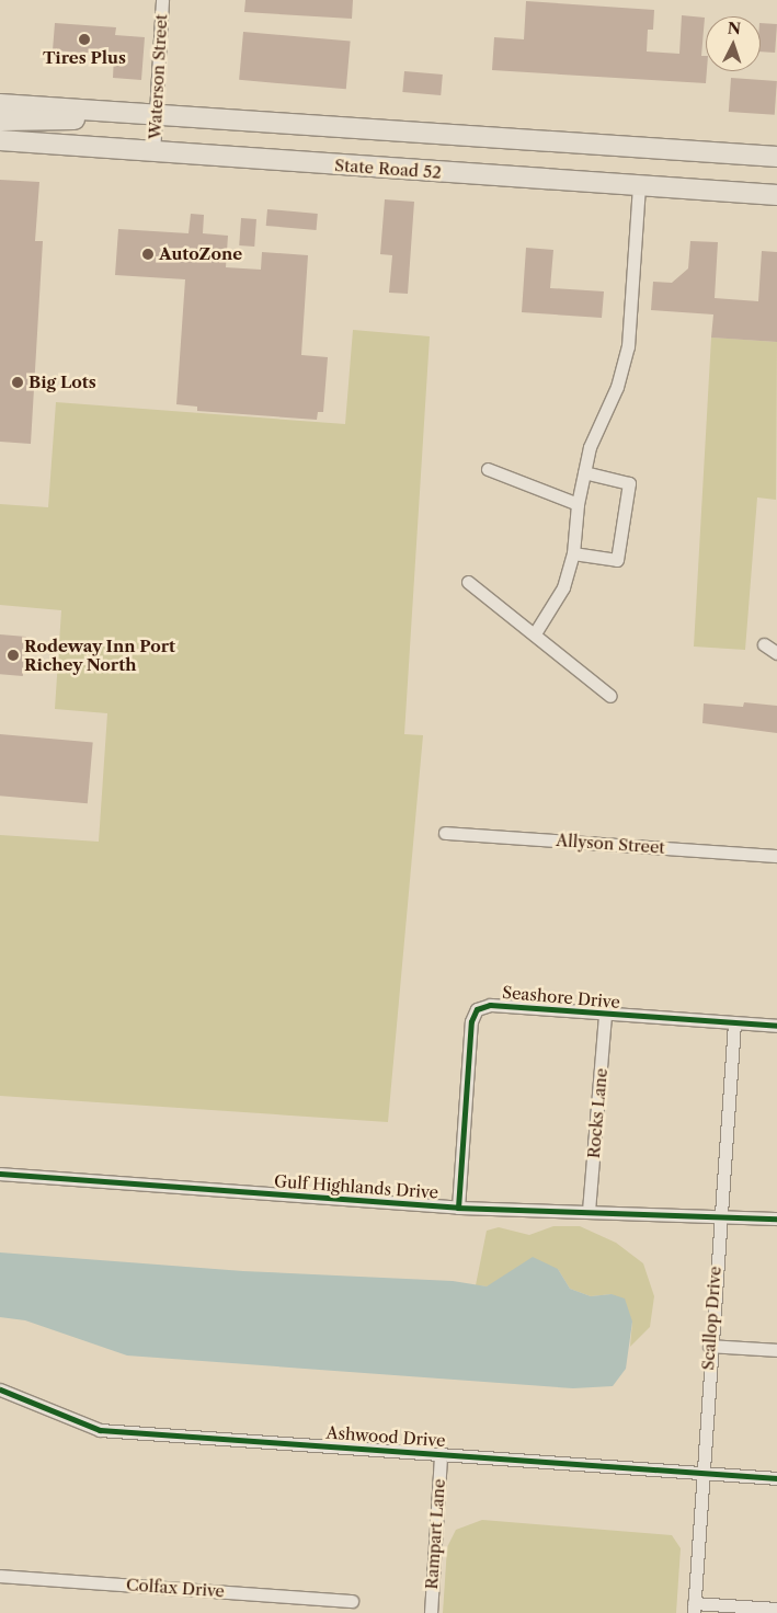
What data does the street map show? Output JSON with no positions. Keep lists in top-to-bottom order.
{
  "streets": {
    "main road": ["State Road 52"],
    "street": [
      "Waterson Street",
      "Allyson Street",
      "Seashore Drive",
      "Rocks Lane",
      "Gulf Highlands Drive",
      "Scallop Drive",
      "Ashwood Drive",
      "Rampart Lane",
      "Colfax Drive"
    ]
  },
  "crossings": [
    ["Waterson Street", "State Road 52"],
    ["Seashore Drive", "Rocks Lane"],
    ["Seashore Drive", "Gulf Highlands Drive"],
    ["Seashore Drive", "Scallop Drive"],
    ["Rocks Lane", "Gulf Highlands Drive"],
    ["Gulf Highlands Drive", "Scallop Drive"],
    ["Scallop Drive", "Ashwood Drive"],
    ["Ashwood Drive", "Rampart Lane"]
  ],
  "places": [
    "Tires Plus",
    "AutoZone",
    "Big Lots",
    "Rodeway Inn Port Richey North"
  ],
  "north": "top"
}
